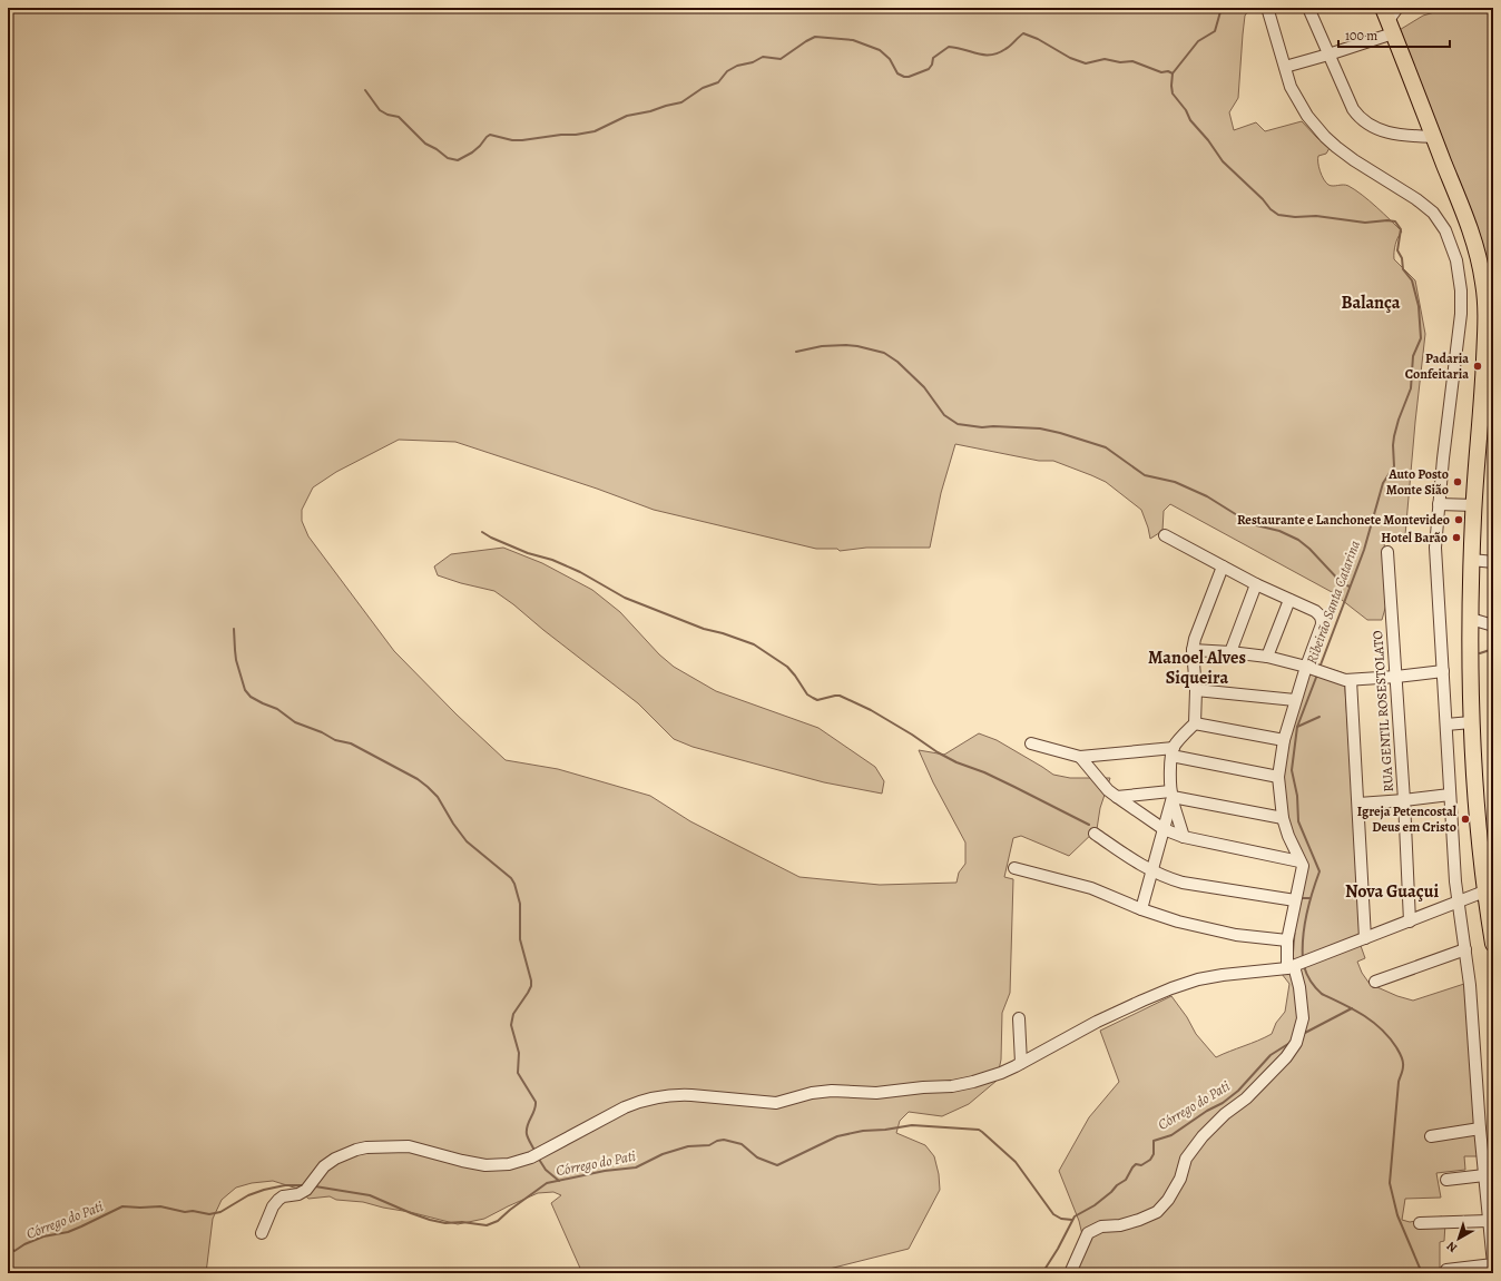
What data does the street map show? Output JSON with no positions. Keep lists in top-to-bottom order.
{
  "streets": {
    "street": ["RUA GENTIL ROSESTOLATO"]
  },
  "districts": ["Balança", "Manoel Alves Siqueira", "Nova Guaçui"],
  "water": ["Ribeirão Santa Catarina", "Córrego do Pati"],
  "places": [
    "Padaria Confeitaria",
    "Auto Posto Monte Sião",
    "Restaurante e Lanchonete Montevideo",
    "Hotel Barão",
    "Igreja Petencostal Deus em Cristo"
  ],
  "scale_bar": "100 m",
  "north": "bottom left"
}
